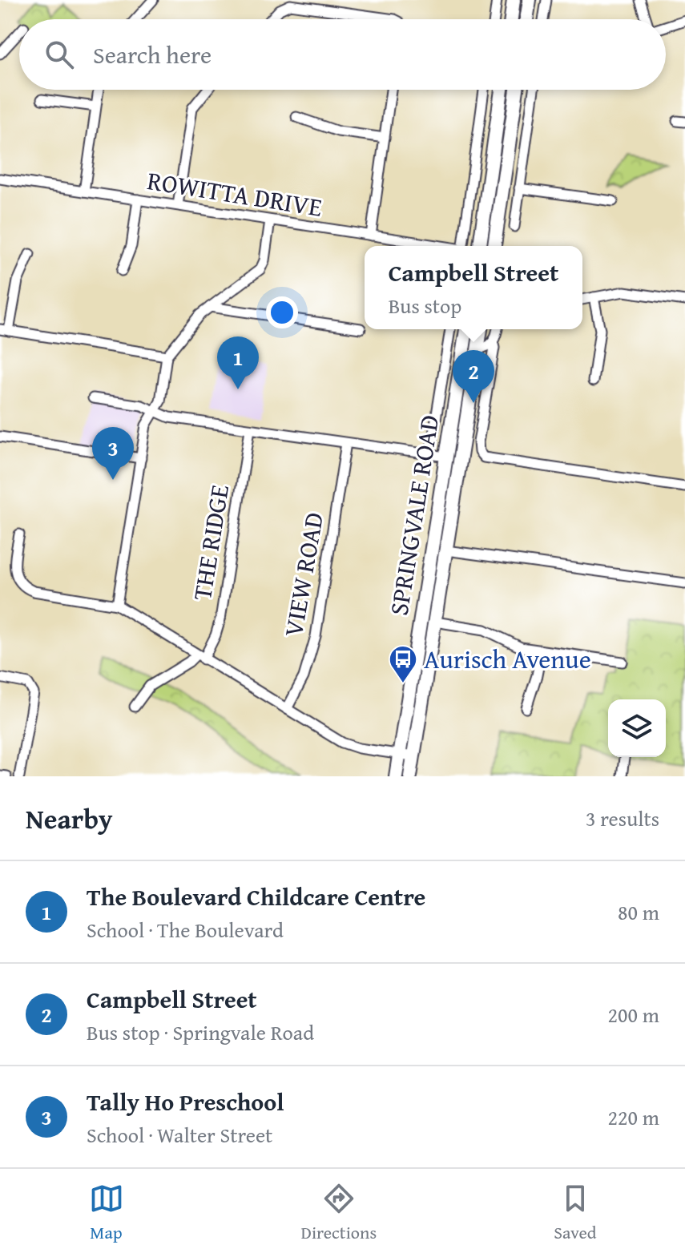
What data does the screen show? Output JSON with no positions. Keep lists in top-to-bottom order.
{
  "streets": {
    "highway": ["SPRINGVALE ROAD"],
    "street": ["ROWITTA DRIVE", "THE RIDGE", "VIEW ROAD"]
  },
  "places": {
    "bus stop": ["Aurisch Avenue"]
  },
  "page": {
    "search": "Search here",
    "popup": ["Campbell Street", "Bus stop"],
    "pins": ["1", "2", "3"],
    "heading": ["Nearby", "3 results"],
    "list": [
      {
        "mark": "1",
        "name": "The Boulevard Childcare Centre",
        "note": "School · The Boulevard",
        "value": "80 m"
      },
      {
        "mark": "2",
        "name": "Campbell Street",
        "note": "Bus stop · Springvale Road",
        "value": "200 m"
      },
      {
        "mark": "3",
        "name": "Tally Ho Preschool",
        "note": "School · Walter Street",
        "value": "220 m"
      }
    ],
    "nav": ["Map", "Directions", "Saved"]
  }
}
